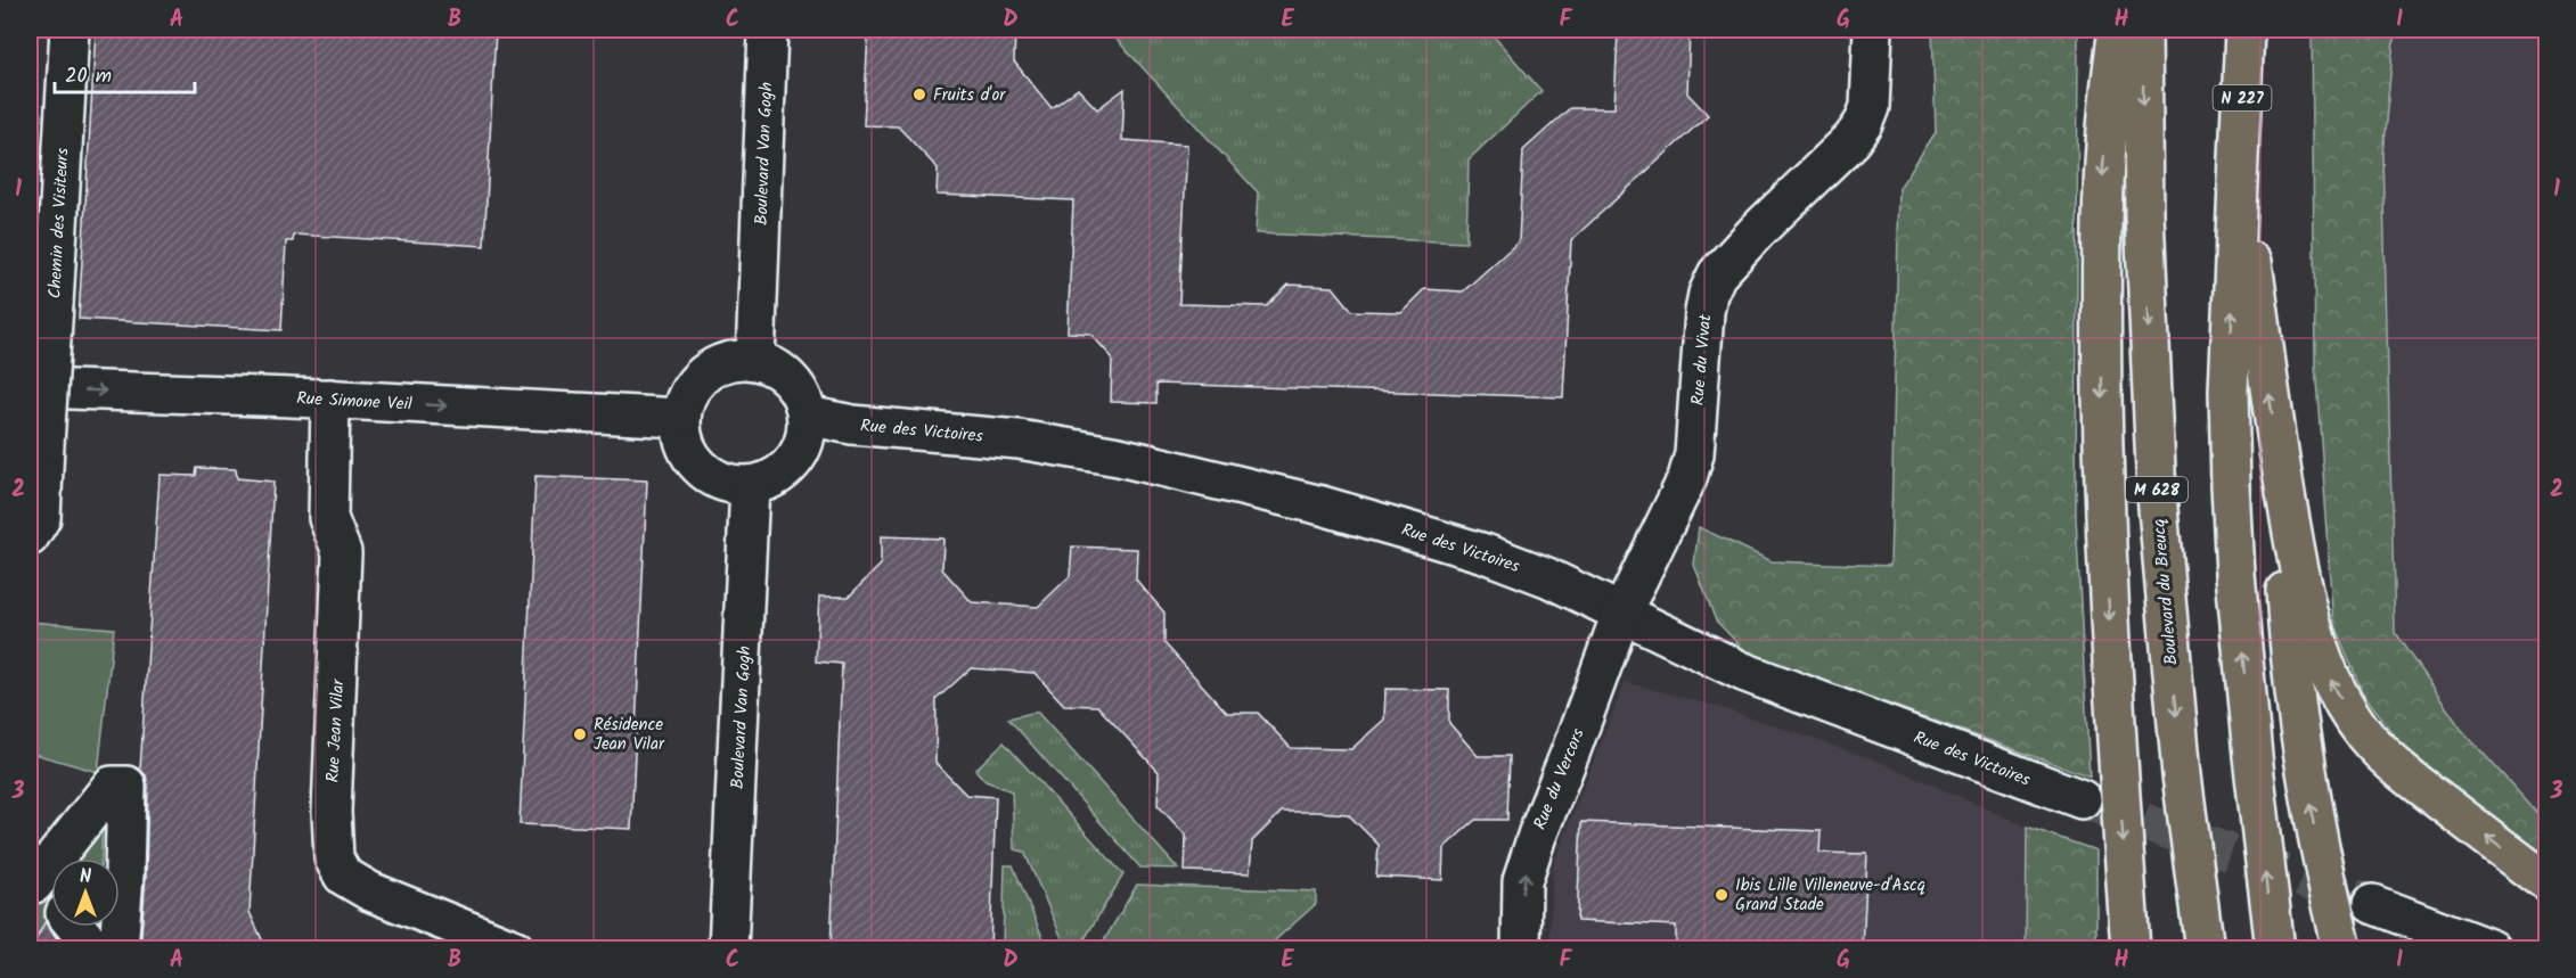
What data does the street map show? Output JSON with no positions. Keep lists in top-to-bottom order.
{
  "streets": {
    "highway": ["N 227", "M 628", "Boulevard du Breucq"],
    "street": [
      "Boulevard Van Gogh",
      "Chemin des Visiteurs",
      "Rue du Vivat",
      "Rue Simone Veil",
      "Rue des Victoires",
      "Rue Jean Vilar",
      "Rue du Vercors"
    ]
  },
  "crossings": [
    ["Boulevard Van Gogh", "Rue Simone Veil"],
    ["Boulevard Van Gogh", "Rue des Victoires"],
    ["Rue du Vivat", "Rue des Victoires"],
    ["Rue du Vivat", "Rue du Vercors"],
    ["Rue Simone Veil", "Rue des Victoires"],
    ["Rue Simone Veil", "Rue Jean Vilar"],
    ["Rue des Victoires", "Rue du Vercors"]
  ],
  "one_way": ["Rue Simone Veil", "Rue du Vercors"],
  "places": ["Fruits d'or", "Résidence Jean Vilar", "Ibis Lille Villeneuve-d'Ascq Grand Stade"],
  "scale_bar": "20 m",
  "north": "top",
  "grid": {
    "columns": [
      "A",
      "B",
      "C",
      "D",
      "E",
      "F",
      "G",
      "H",
      "I"
    ],
    "rows": ["1", "2", "3"]
  }
}
